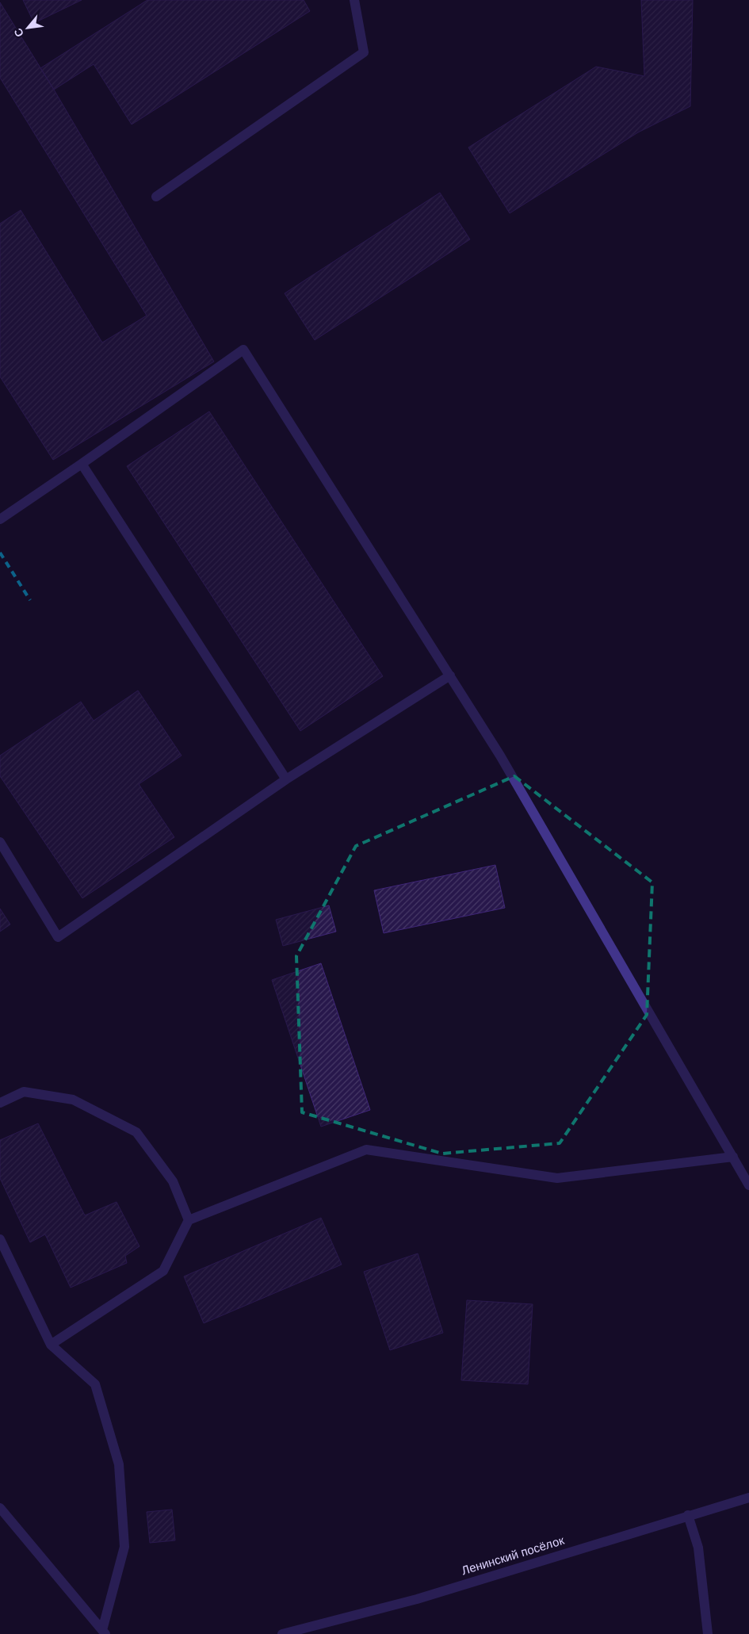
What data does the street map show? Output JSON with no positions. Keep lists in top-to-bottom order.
{
  "streets": {
    "street": ["Ленинский посёлок"]
  },
  "north": "bottom left"
}
